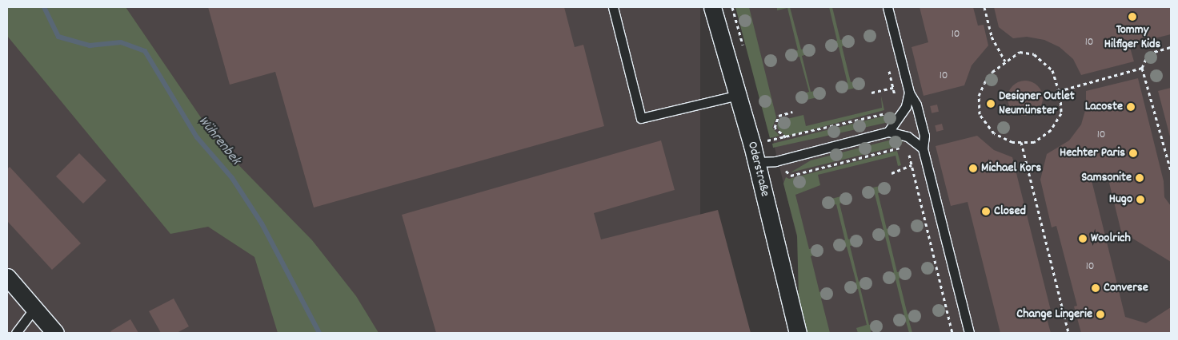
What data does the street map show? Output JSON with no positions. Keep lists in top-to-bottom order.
{
  "streets": {
    "street": ["Oderstraße"]
  },
  "water": ["Wührenbek"],
  "places": [
    "Tommy Hilfiger Kids",
    "Designer Outlet Neumünster",
    "Lacoste",
    "Hechter Paris",
    "Michael Kors",
    "Samsonite",
    "Hugo",
    "Closed",
    "Woolrich",
    "Converse",
    "Change Lingerie"
  ],
  "house_numbers": [
    "10",
    "10",
    "10",
    "10",
    "10"
  ]
}
